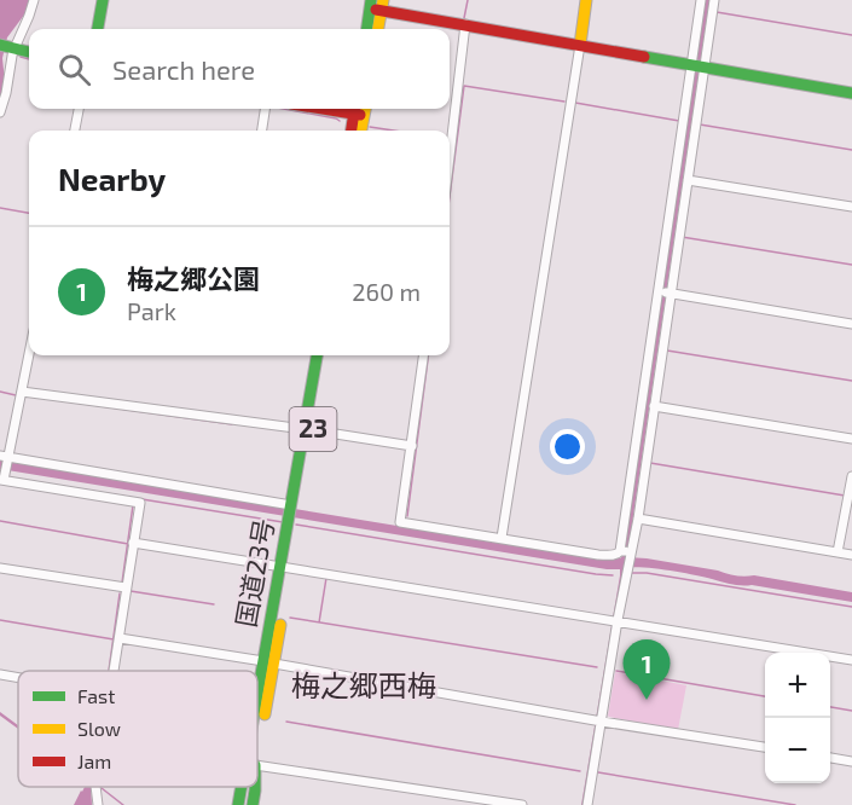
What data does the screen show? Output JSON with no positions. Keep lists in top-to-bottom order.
{
  "streets": {
    "main road": ["23", "国道23号"]
  },
  "districts": ["梅之郷西梅"],
  "legend": ["Fast", "Slow", "Jam"],
  "page": {
    "search": "Search here",
    "heading": "Nearby",
    "list": [
      {
        "mark": "1",
        "name": "梅之郷公園",
        "note": "Park",
        "value": "260 m"
      }
    ],
    "pins": "1",
    "map_buttons": ["+", "−"]
  }
}
